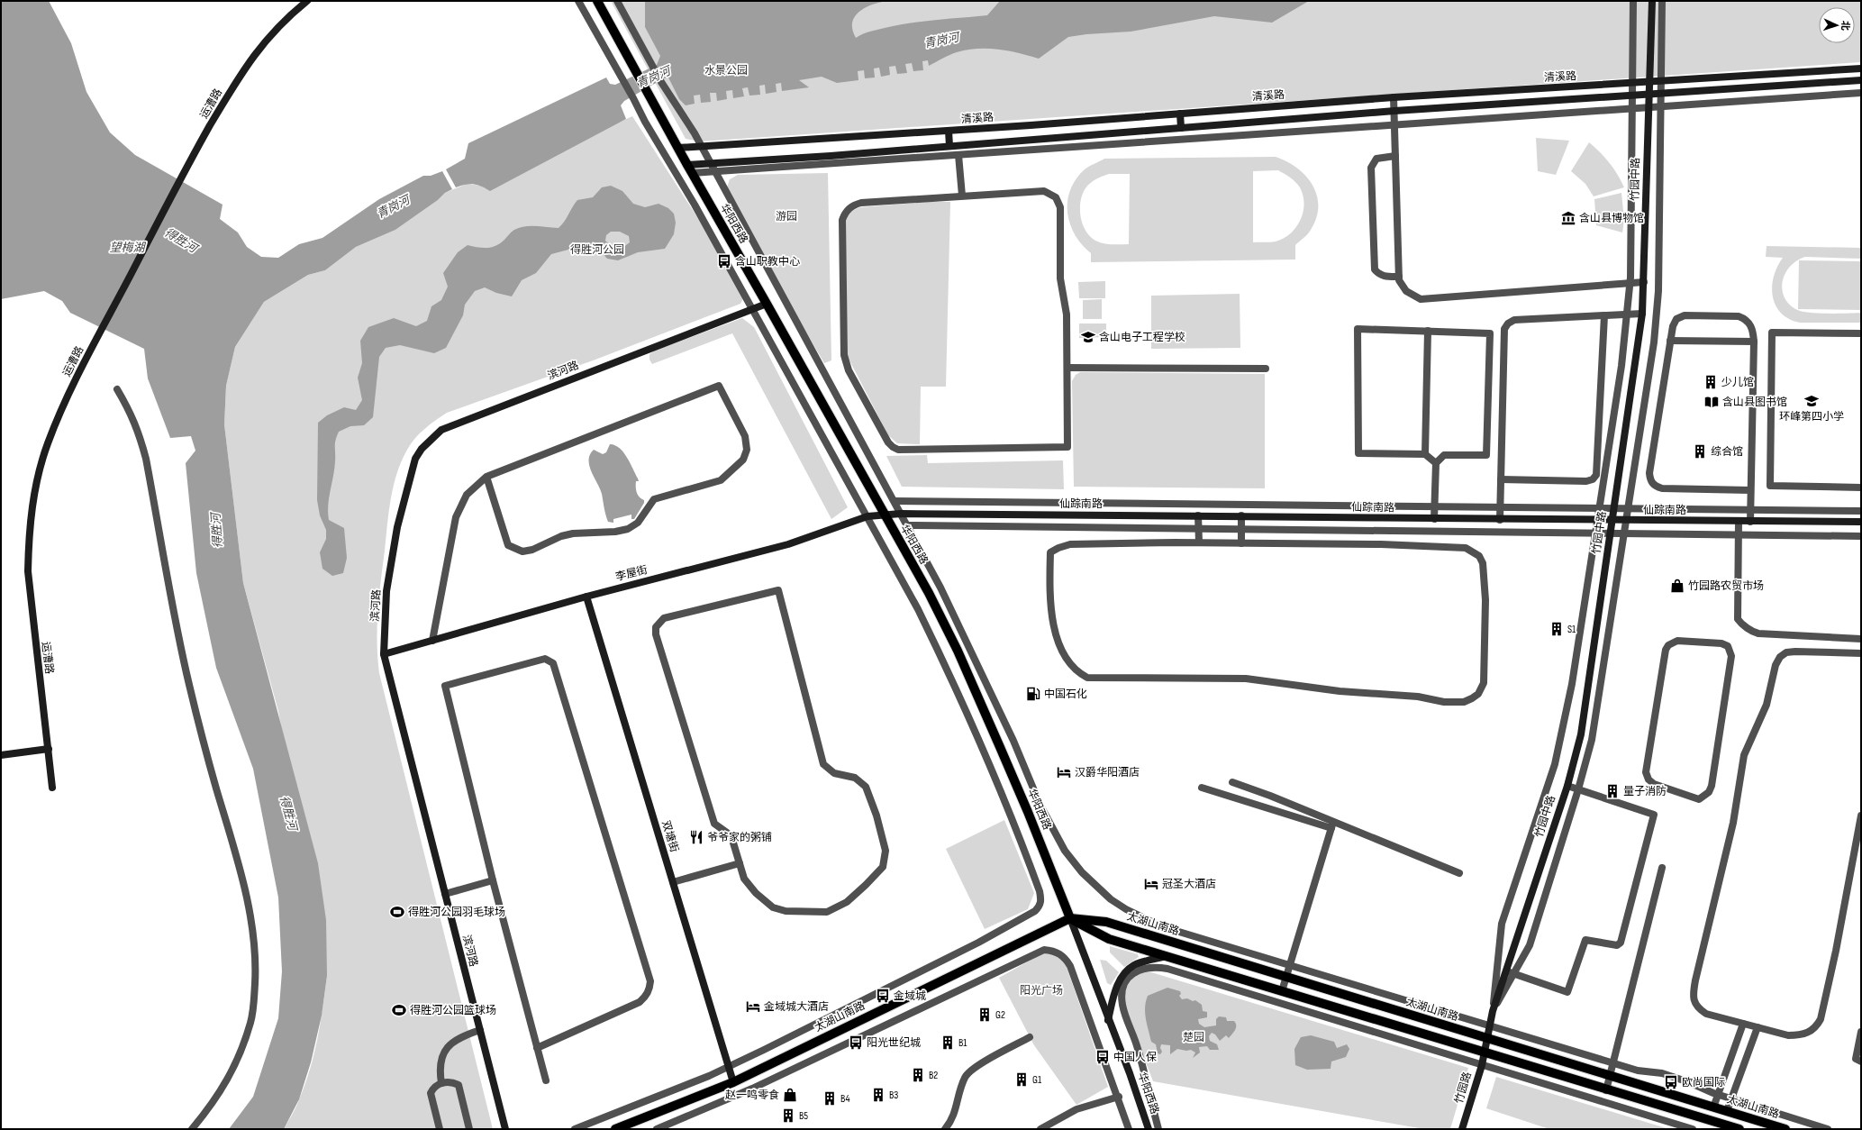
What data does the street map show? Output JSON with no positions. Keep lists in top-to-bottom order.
{
  "streets": {
    "main road": [
      "清溪路",
      "运漕路",
      "竹园中路",
      "华阳西路",
      "滨河路",
      "仙踪南路",
      "李屋街",
      "双塘街",
      "太湖山南路",
      "竹园路"
    ]
  },
  "crossings": [
    ["清溪路", "竹园中路"],
    ["清溪路", "华阳西路"],
    ["竹园中路", "仙踪南路"],
    ["竹园中路", "太湖山南路"],
    ["竹园中路", "竹园路"],
    ["华阳西路", "滨河路"],
    ["华阳西路", "仙踪南路"],
    ["华阳西路", "李屋街"],
    ["华阳西路", "太湖山南路"],
    ["滨河路", "李屋街"],
    ["仙踪南路", "李屋街"],
    ["李屋街", "双塘街"],
    ["双塘街", "太湖山南路"]
  ],
  "water": ["青岗河", "得胜河", "望梅湖"],
  "parks": [
    "水景公园",
    "游园",
    "得胜河公园",
    "阳光广场",
    "楚园"
  ],
  "places": {
    "museum": ["含山县博物馆"],
    "bus stop": [
      "含山职教中心",
      "金域城",
      "阳光世纪城",
      "中国人保",
      "欧尚国际"
    ],
    "school or university": ["含山电子工程学校", "环峰第四小学"],
    "building": [
      "少儿馆",
      "综合馆",
      "S1",
      "量子消防",
      "G2",
      "B1",
      "B2",
      "G1",
      "B3",
      "B4",
      "B5"
    ],
    "library": ["含山县图书馆"],
    "shop": ["竹园路农贸市场", "赵一鸣零食"],
    "fuel station": ["中国石化"],
    "hotel": ["汉爵华阳酒店", "冠圣大酒店", "金域城大酒店"],
    "restaurant": ["爷爷家的粥铺"],
    "sports": ["得胜河公园羽毛球场", "得胜河公园篮球场"]
  },
  "north": "right"
}
